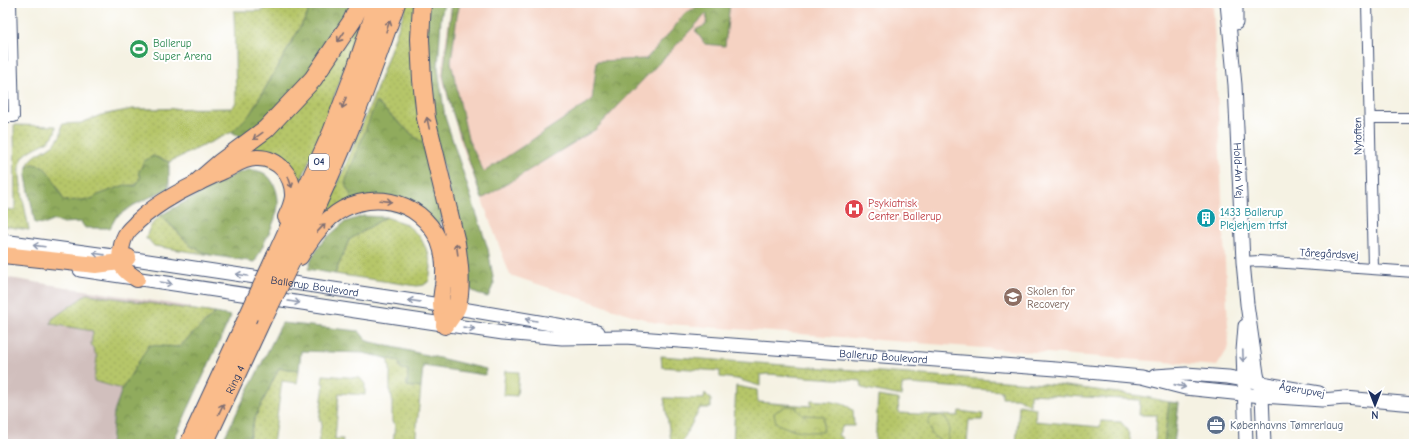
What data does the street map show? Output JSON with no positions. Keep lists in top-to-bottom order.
{
  "streets": {
    "highway": ["O4"],
    "main road": ["Ring 4"],
    "street": [
      "Nytoften",
      "Hold-An Vej",
      "Tåregårdsvej",
      "Ballerup Boulevard",
      "Ågerupvej"
    ]
  },
  "crossings": [
    ["Nytoften", "Tåregårdsvej"],
    ["O4", "Ring 4"],
    ["Hold-An Vej", "Tåregårdsvej"],
    ["Hold-An Vej", "Ballerup Boulevard"],
    ["Hold-An Vej", "Ågerupvej"],
    ["Ballerup Boulevard", "Ågerupvej"]
  ],
  "one_way": ["Ring 4"],
  "places": {
    "sports": ["Ballerup Super Arena"],
    "hospital": ["Psykiatrisk Center Ballerup"],
    "building": ["1433 Ballerup Plejehjem trfst"],
    "school or university": ["Skolen for Recovery"],
    "office": ["Københavns Tømrerlaug"]
  },
  "north": "bottom"
}
